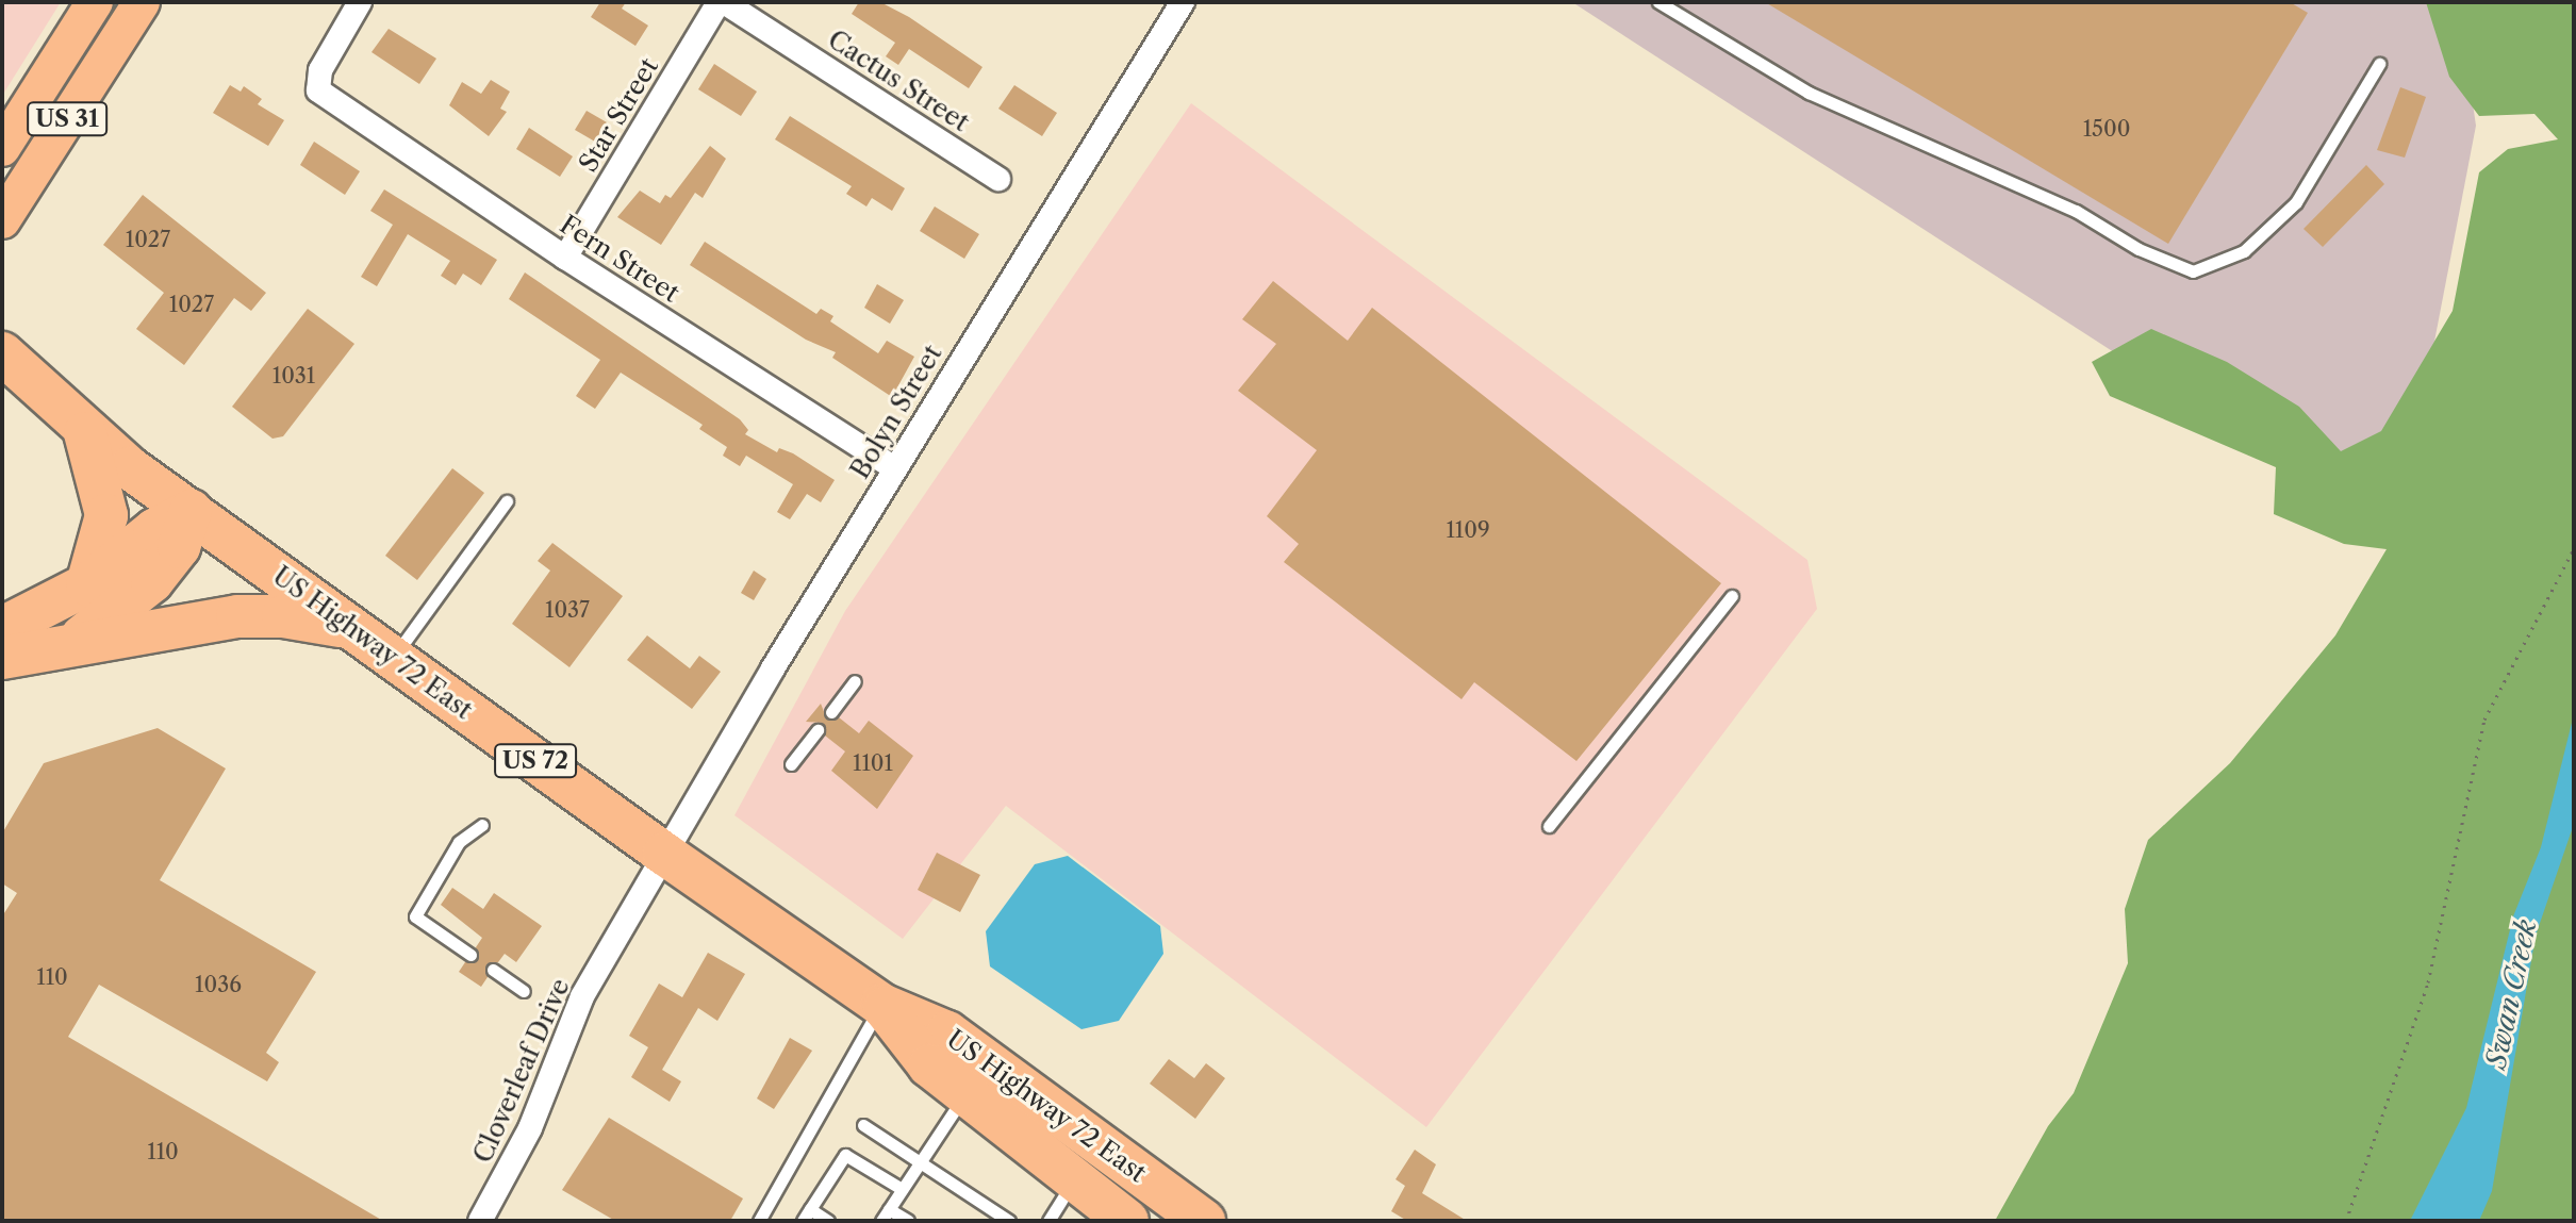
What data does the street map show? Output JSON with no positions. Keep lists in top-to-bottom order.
{
  "streets": {
    "highway": ["US Highway 72 East", "US 72"],
    "main road": ["US 31"],
    "street": [
      "Cactus Street",
      "Star Street",
      "Fern Street",
      "Bolyn Street",
      "Cloverleaf Drive"
    ]
  },
  "crossings": [
    ["Cactus Street", "Star Street"],
    ["Star Street", "Fern Street"],
    ["Fern Street", "Bolyn Street"],
    ["Bolyn Street", "US Highway 72 East"],
    ["Bolyn Street", "Cloverleaf Drive"],
    ["US Highway 72 East", "Cloverleaf Drive"]
  ],
  "water": ["Swan Creek"],
  "house_numbers": [
    "1500",
    "1027",
    "1027",
    "1031",
    "1109",
    "1037",
    "1101",
    "110",
    "1036",
    "110"
  ]
}
